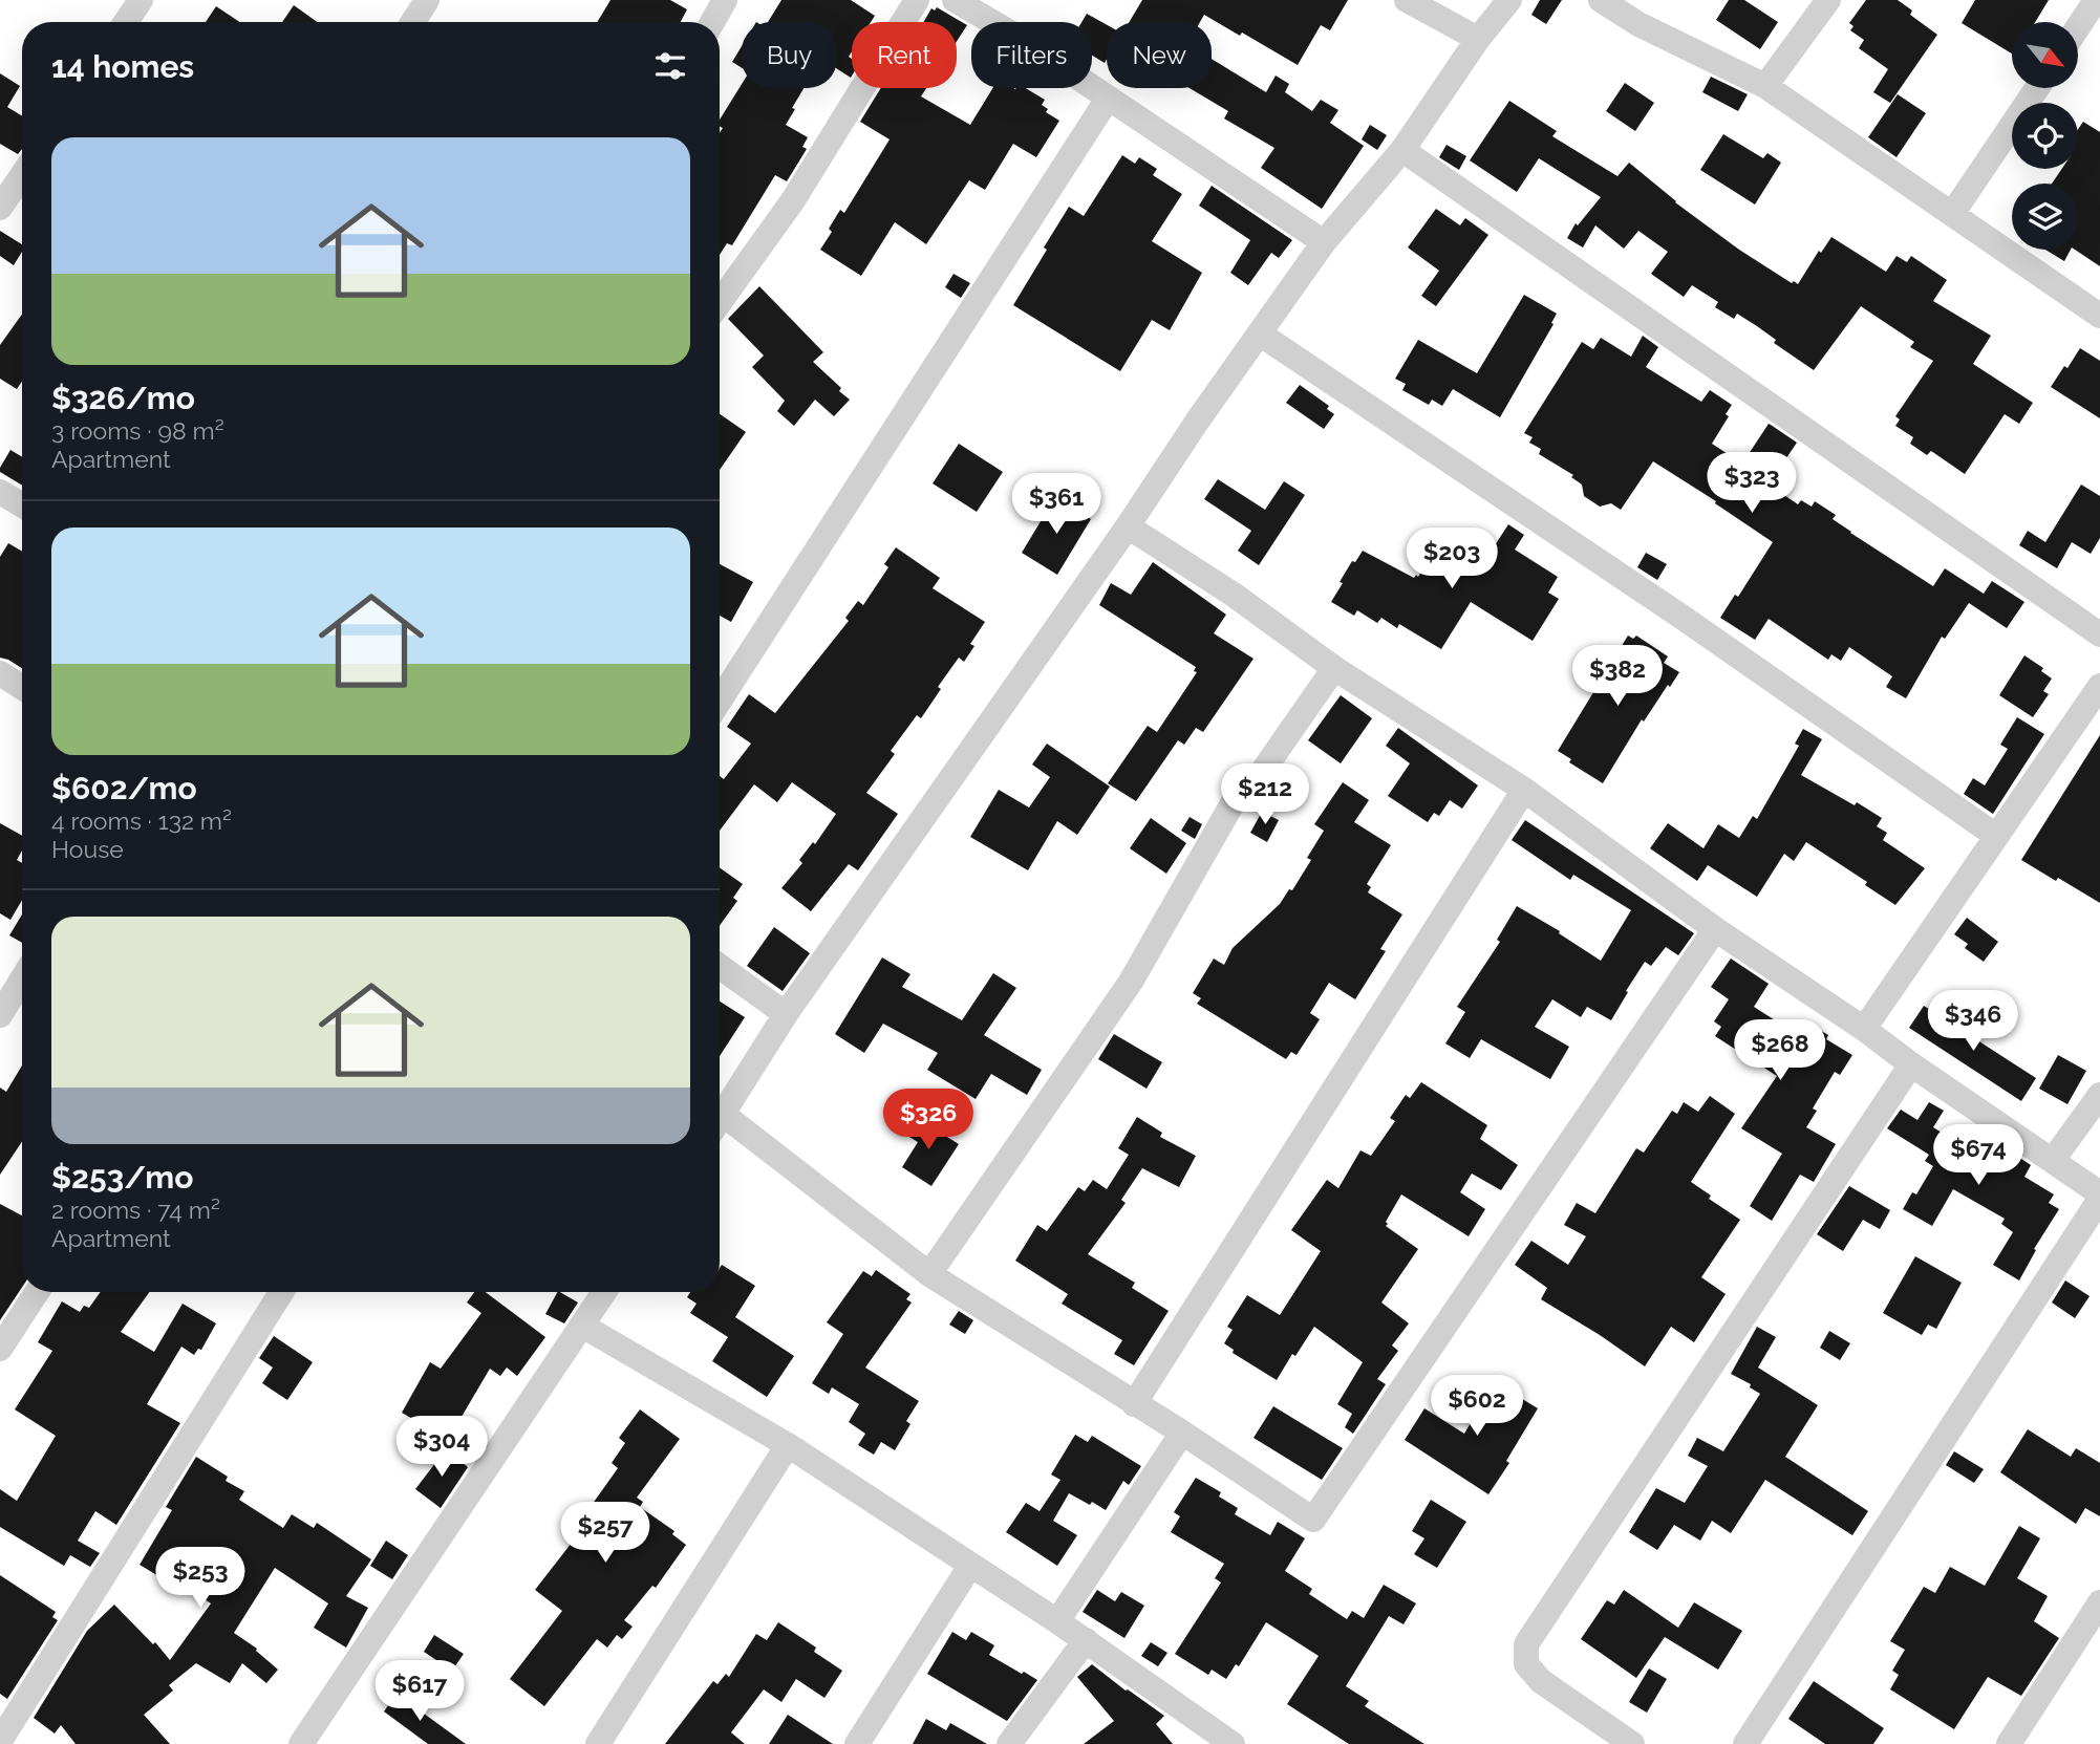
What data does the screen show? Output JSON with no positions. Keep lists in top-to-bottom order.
{
  "north": "bottom right",
  "page": {
    "chip": [
      "Buy",
      "Rent",
      "Filters",
      "New"
    ],
    "heading": "14 homes",
    "list": [
      {
        "name": "$326/mo",
        "note": "3 rooms · 98 m² · Apartment"
      },
      {
        "name": "$602/mo",
        "note": "4 rooms · 132 m² · House"
      },
      {
        "name": "$253/mo",
        "note": "2 rooms · 74 m² · Apartment"
      }
    ],
    "price": [
      "$323",
      "$361",
      "$203",
      "$382",
      "$212",
      "$346",
      "$268",
      "$326",
      "$674",
      "$602",
      "$304",
      "$257",
      "$253",
      "$617"
    ]
  }
}
